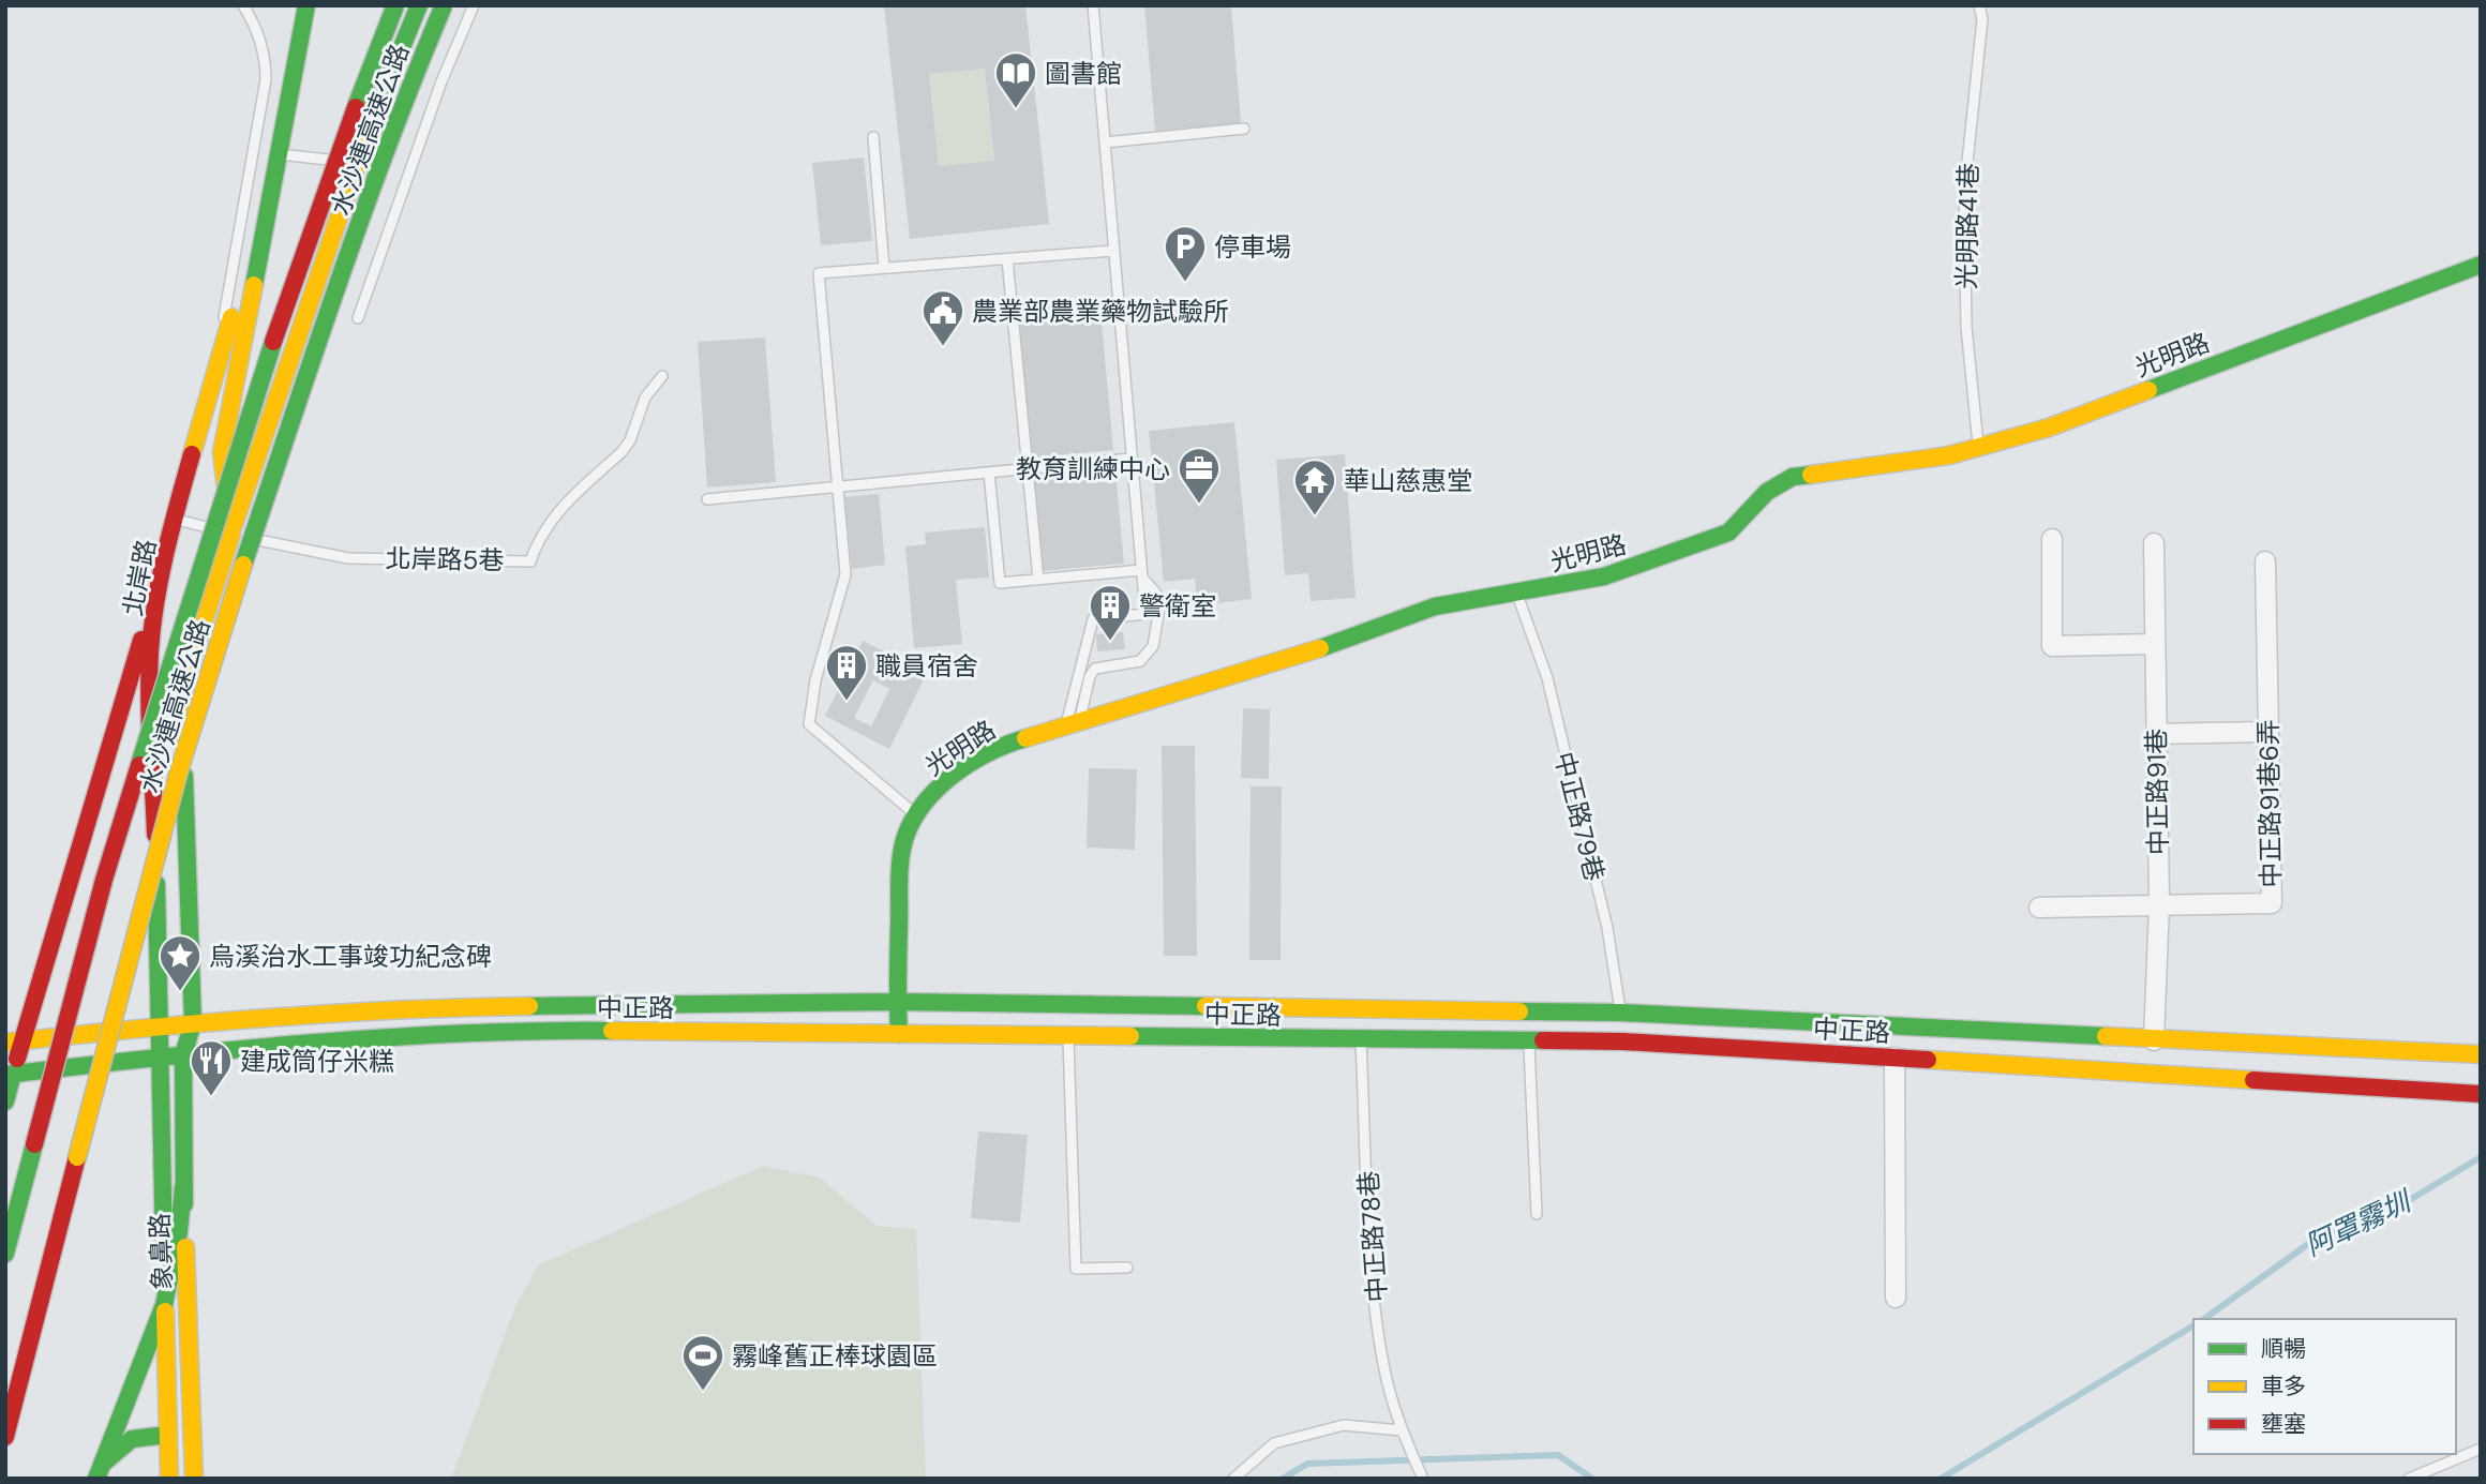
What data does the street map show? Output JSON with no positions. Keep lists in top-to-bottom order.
{
  "streets": {
    "main road": [
      "水沙連高速公路",
      "光明路",
      "北岸路",
      "中正路",
      "象鼻路"
    ],
    "street": ["中正路91巷", "中正路91巷6弄"],
    "lane": [
      "光明路41巷",
      "北岸路5巷",
      "中正路79巷",
      "中正路78巷"
    ]
  },
  "crossings": [
    ["光明路41巷", "光明路"],
    ["光明路", "中正路79巷"],
    ["光明路", "中正路"],
    ["北岸路5巷", "北岸路"],
    ["北岸路", "中正路"],
    ["北岸路", "象鼻路"],
    ["中正路91巷", "中正路91巷6弄"],
    ["中正路91巷", "中正路"],
    ["中正路79巷", "中正路"],
    ["中正路", "中正路78巷"],
    ["中正路", "象鼻路"]
  ],
  "water": ["阿罩霧圳"],
  "places": {
    "library": ["圖書館"],
    "parking": ["停車場"],
    "public building": ["農業部農業藥物試驗所"],
    "office": ["教育訓練中心"],
    "temple": ["華山慈惠堂"],
    "building": ["警衛室", "職員宿舍"],
    "place": ["烏溪治水工事竣功紀念碑"],
    "restaurant": ["建成筒仔米糕"],
    "sports": ["霧峰舊正棒球園區"]
  },
  "legend": ["順暢", "車多", "壅塞"]
}
